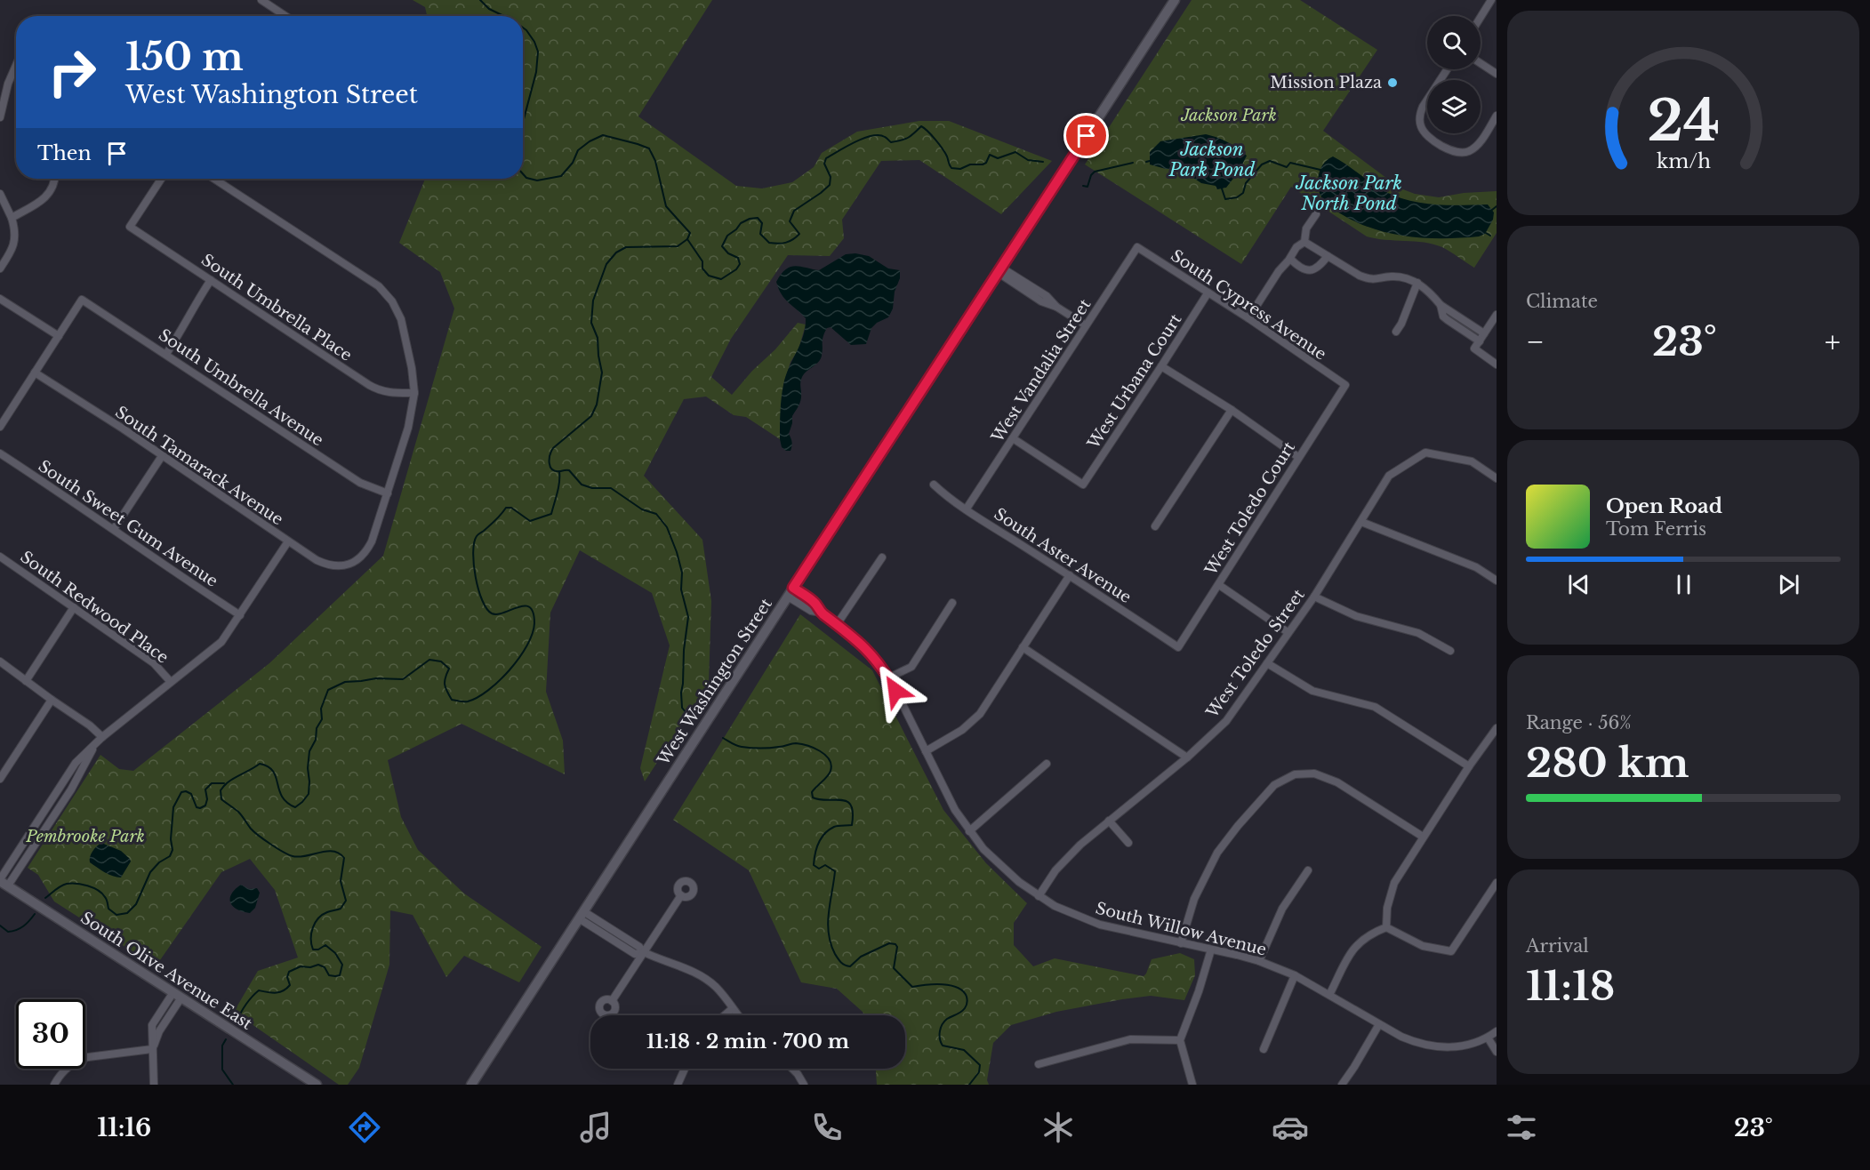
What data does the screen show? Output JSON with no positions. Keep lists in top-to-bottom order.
{
  "streets": {
    "main road": ["West Washington Street", "South Olive Avenue East"],
    "street": [
      "South Cypress Avenue",
      "South Umbrella Place",
      "West Vandalia Street",
      "West Urbana Court",
      "South Umbrella Avenue",
      "South Tamarack Avenue",
      "West Toledo Court",
      "South Sweet Gum Avenue",
      "South Aster Avenue",
      "South Redwood Place",
      "West Toledo Street",
      "South Willow Avenue"
    ]
  },
  "crossings": [
    ["South Cypress Avenue", "West Vandalia Street"],
    ["South Cypress Avenue", "West Urbana Court"],
    ["South Cypress Avenue", "West Toledo Court"],
    ["West Vandalia Street", "West Urbana Court"],
    ["West Vandalia Street", "South Aster Avenue"],
    ["South Umbrella Avenue", "South Tamarack Avenue"],
    ["West Toledo Court", "South Aster Avenue"],
    ["West Toledo Street", "South Willow Avenue"],
    ["West Washington Street", "South Willow Avenue"]
  ],
  "water": ["Jackson Park Pond", "Jackson Park North Pond"],
  "parks": ["Jackson Park", "Pembrooke Park"],
  "places": ["Mission Plaza"],
  "page": {
    "turn": ["150 m", "West Washington Street"],
    "then": "Then",
    "tile": [
      "Climate",
      ["Range · 56%", "280 km"],
      ["Arrival", "11:18"]
    ],
    "heat": ["−", "23°", "+"],
    "song": ["Open Road", "Tom Ferris"],
    "limit": "30",
    "trip": "11:18 · 2 min · 700 m",
    "tabs": ["11:16", "23°"],
    "gauge": ["24", "km/h"]
  }
}
